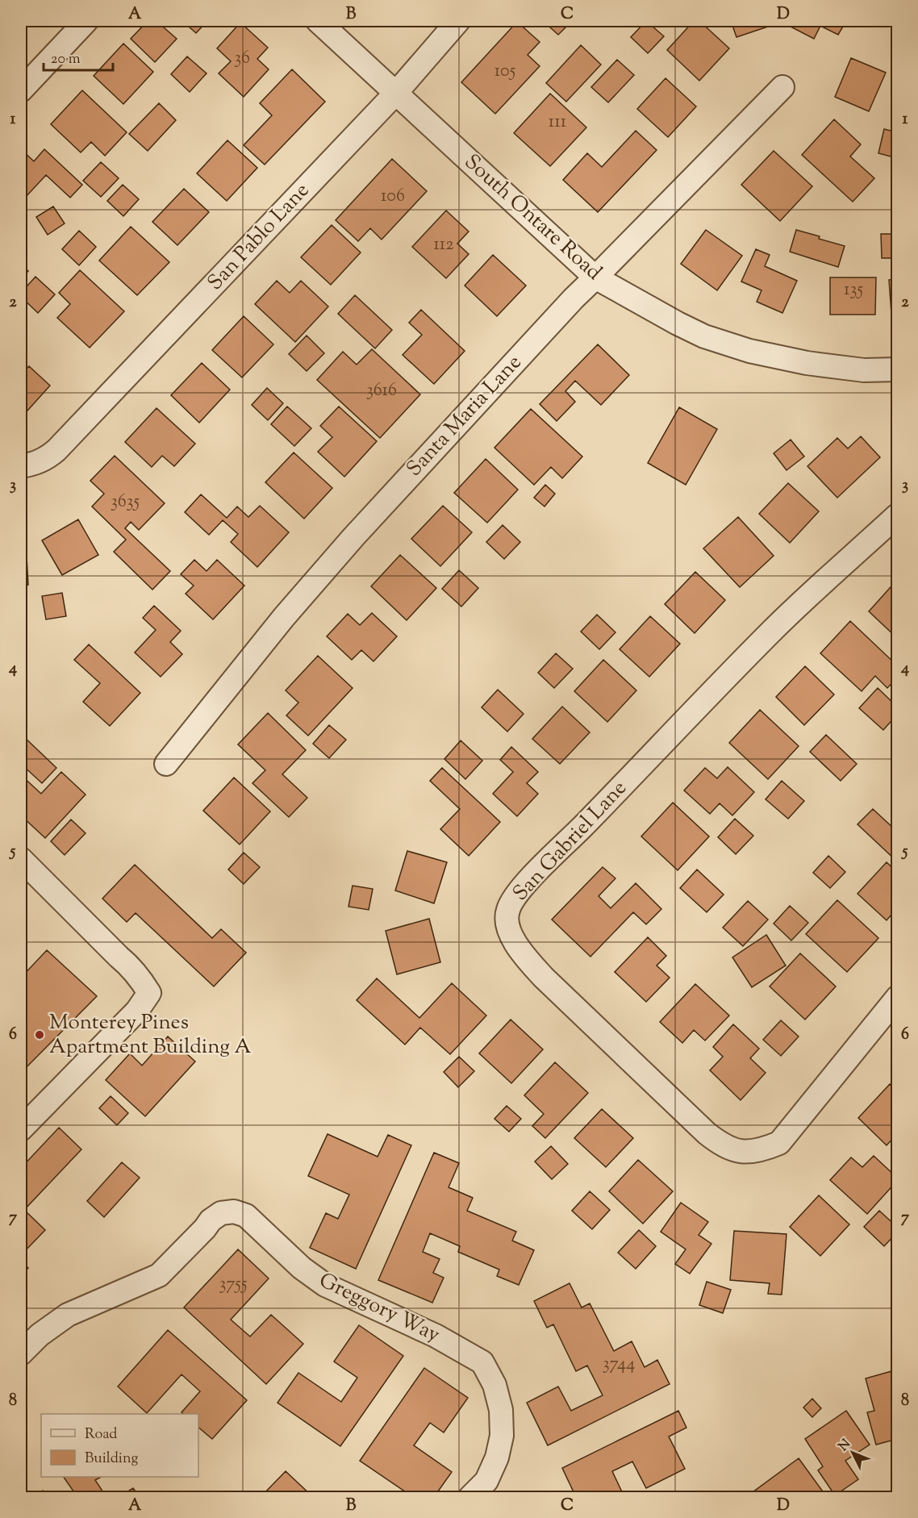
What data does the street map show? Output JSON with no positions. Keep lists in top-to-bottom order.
{
  "streets": {
    "street": [
      "South Ontare Road",
      "San Pablo Lane",
      "Santa Maria Lane",
      "San Gabriel Lane",
      "Greggory Way"
    ]
  },
  "crossings": [
    ["South Ontare Road", "San Pablo Lane"],
    ["South Ontare Road", "Santa Maria Lane"]
  ],
  "places": ["Monterey Pines Apartment Building A"],
  "house_numbers": [
    "36",
    "105",
    "111",
    "106",
    "112",
    "135",
    "3616",
    "3635",
    "3755",
    "3744"
  ],
  "legend": ["Road", "Building"],
  "scale_bar": "20 m",
  "north": "top left",
  "grid": {
    "columns": [
      "A",
      "B",
      "C",
      "D"
    ],
    "rows": [
      "1",
      "2",
      "3",
      "4",
      "5",
      "6",
      "7",
      "8"
    ]
  }
}
